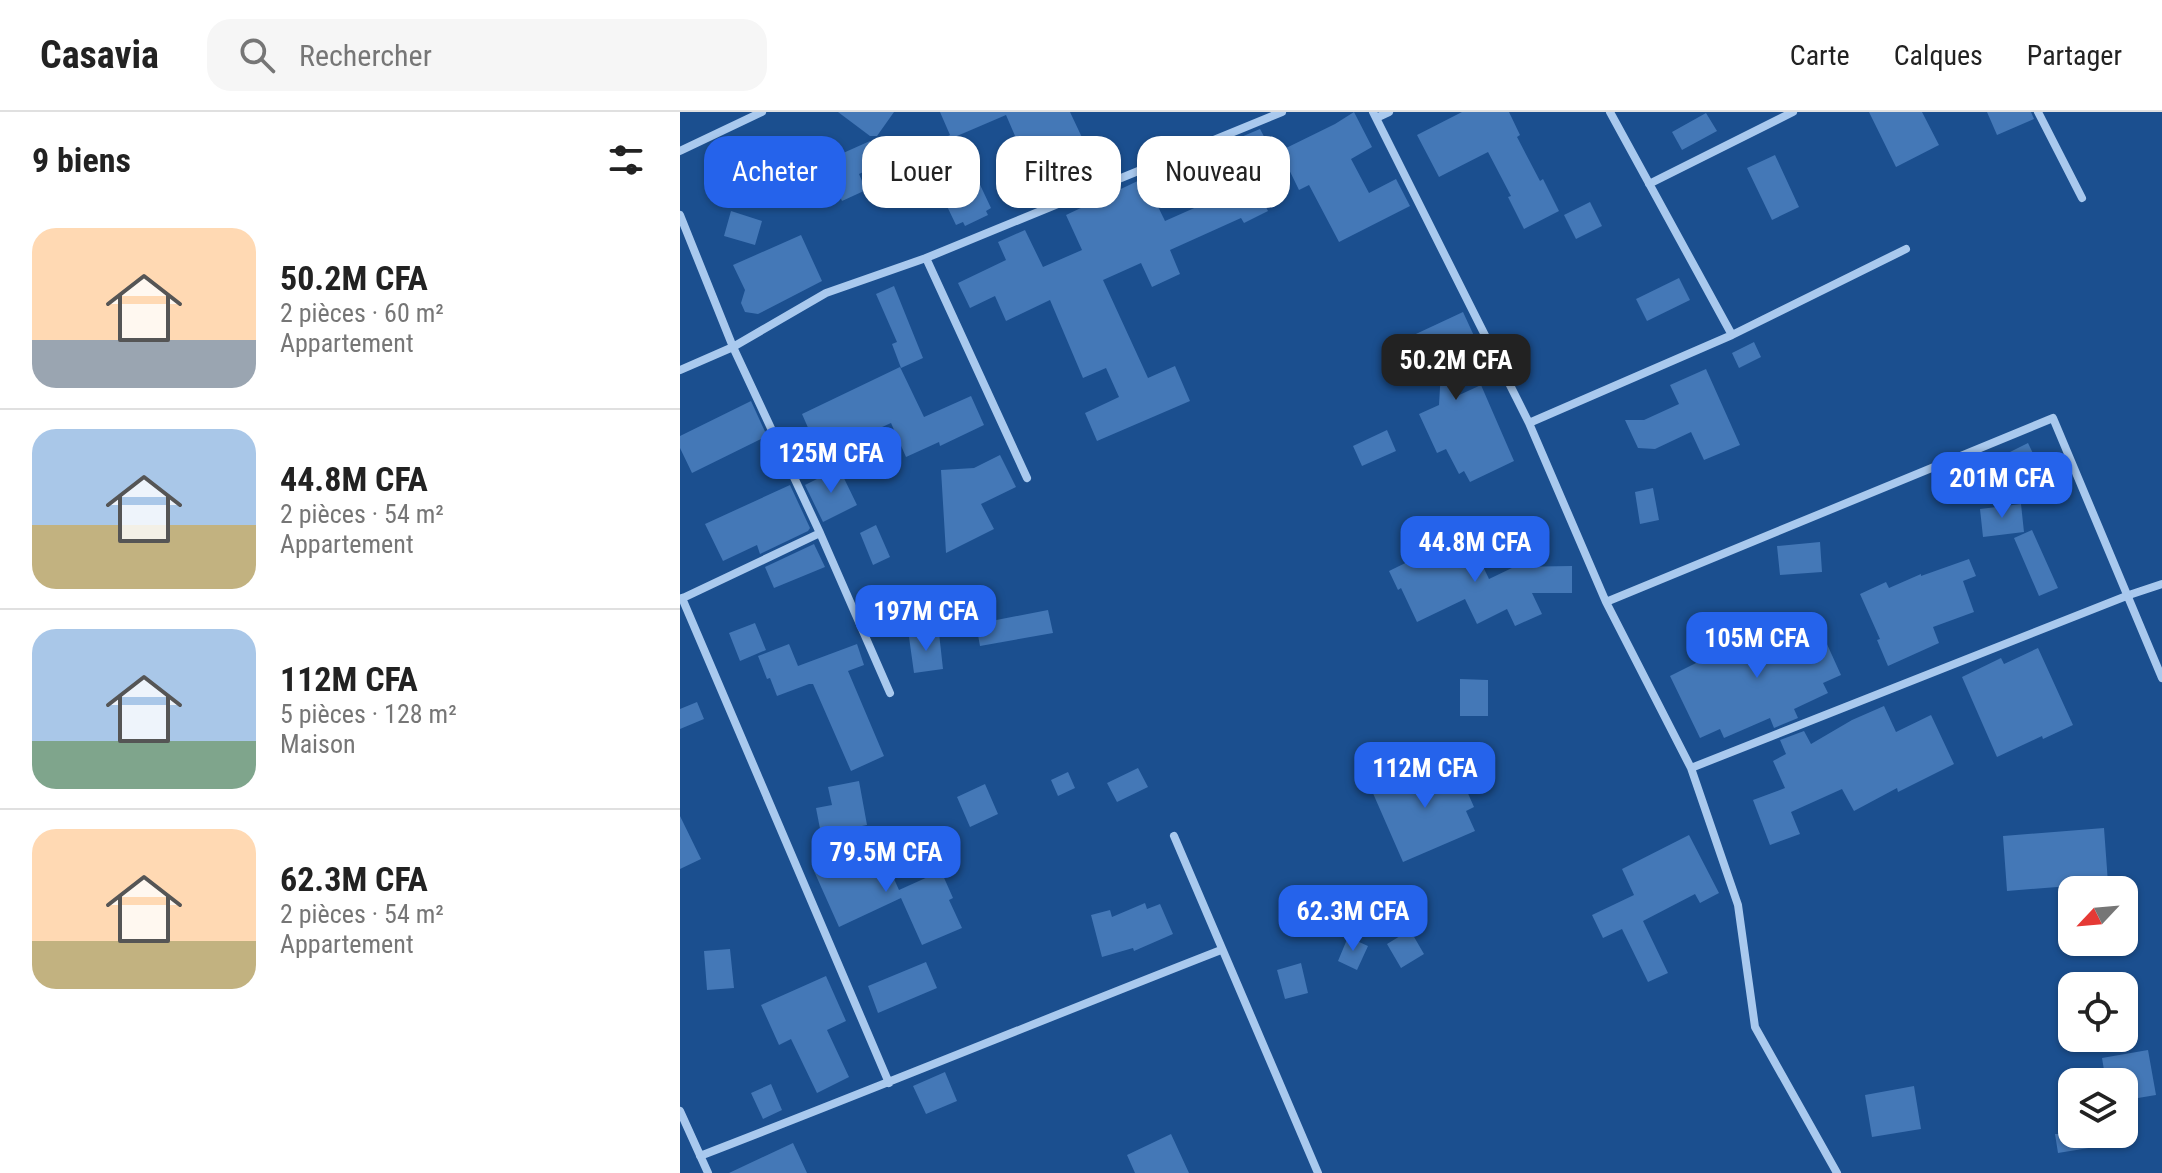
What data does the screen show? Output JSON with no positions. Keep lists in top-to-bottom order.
{
  "north": "bottom left",
  "page": {
    "header": "Casavia",
    "search": "Rechercher",
    "nav": ["Carte", "Calques", "Partager"],
    "heading": "9 biens",
    "chip": [
      "Acheter",
      "Louer",
      "Filtres",
      "Nouveau"
    ],
    "list": [
      {
        "name": "50.2M CFA",
        "note": "2 pièces · 60 m² · Appartement"
      },
      {
        "name": "44.8M CFA",
        "note": "2 pièces · 54 m² · Appartement"
      },
      {
        "name": "112M CFA",
        "note": "5 pièces · 128 m² · Maison"
      },
      {
        "name": "62.3M CFA",
        "note": "2 pièces · 54 m² · Appartement"
      }
    ],
    "price": [
      "50.2M CFA",
      "125M CFA",
      "201M CFA",
      "44.8M CFA",
      "197M CFA",
      "105M CFA",
      "112M CFA",
      "79.5M CFA",
      "62.3M CFA"
    ]
  }
}
